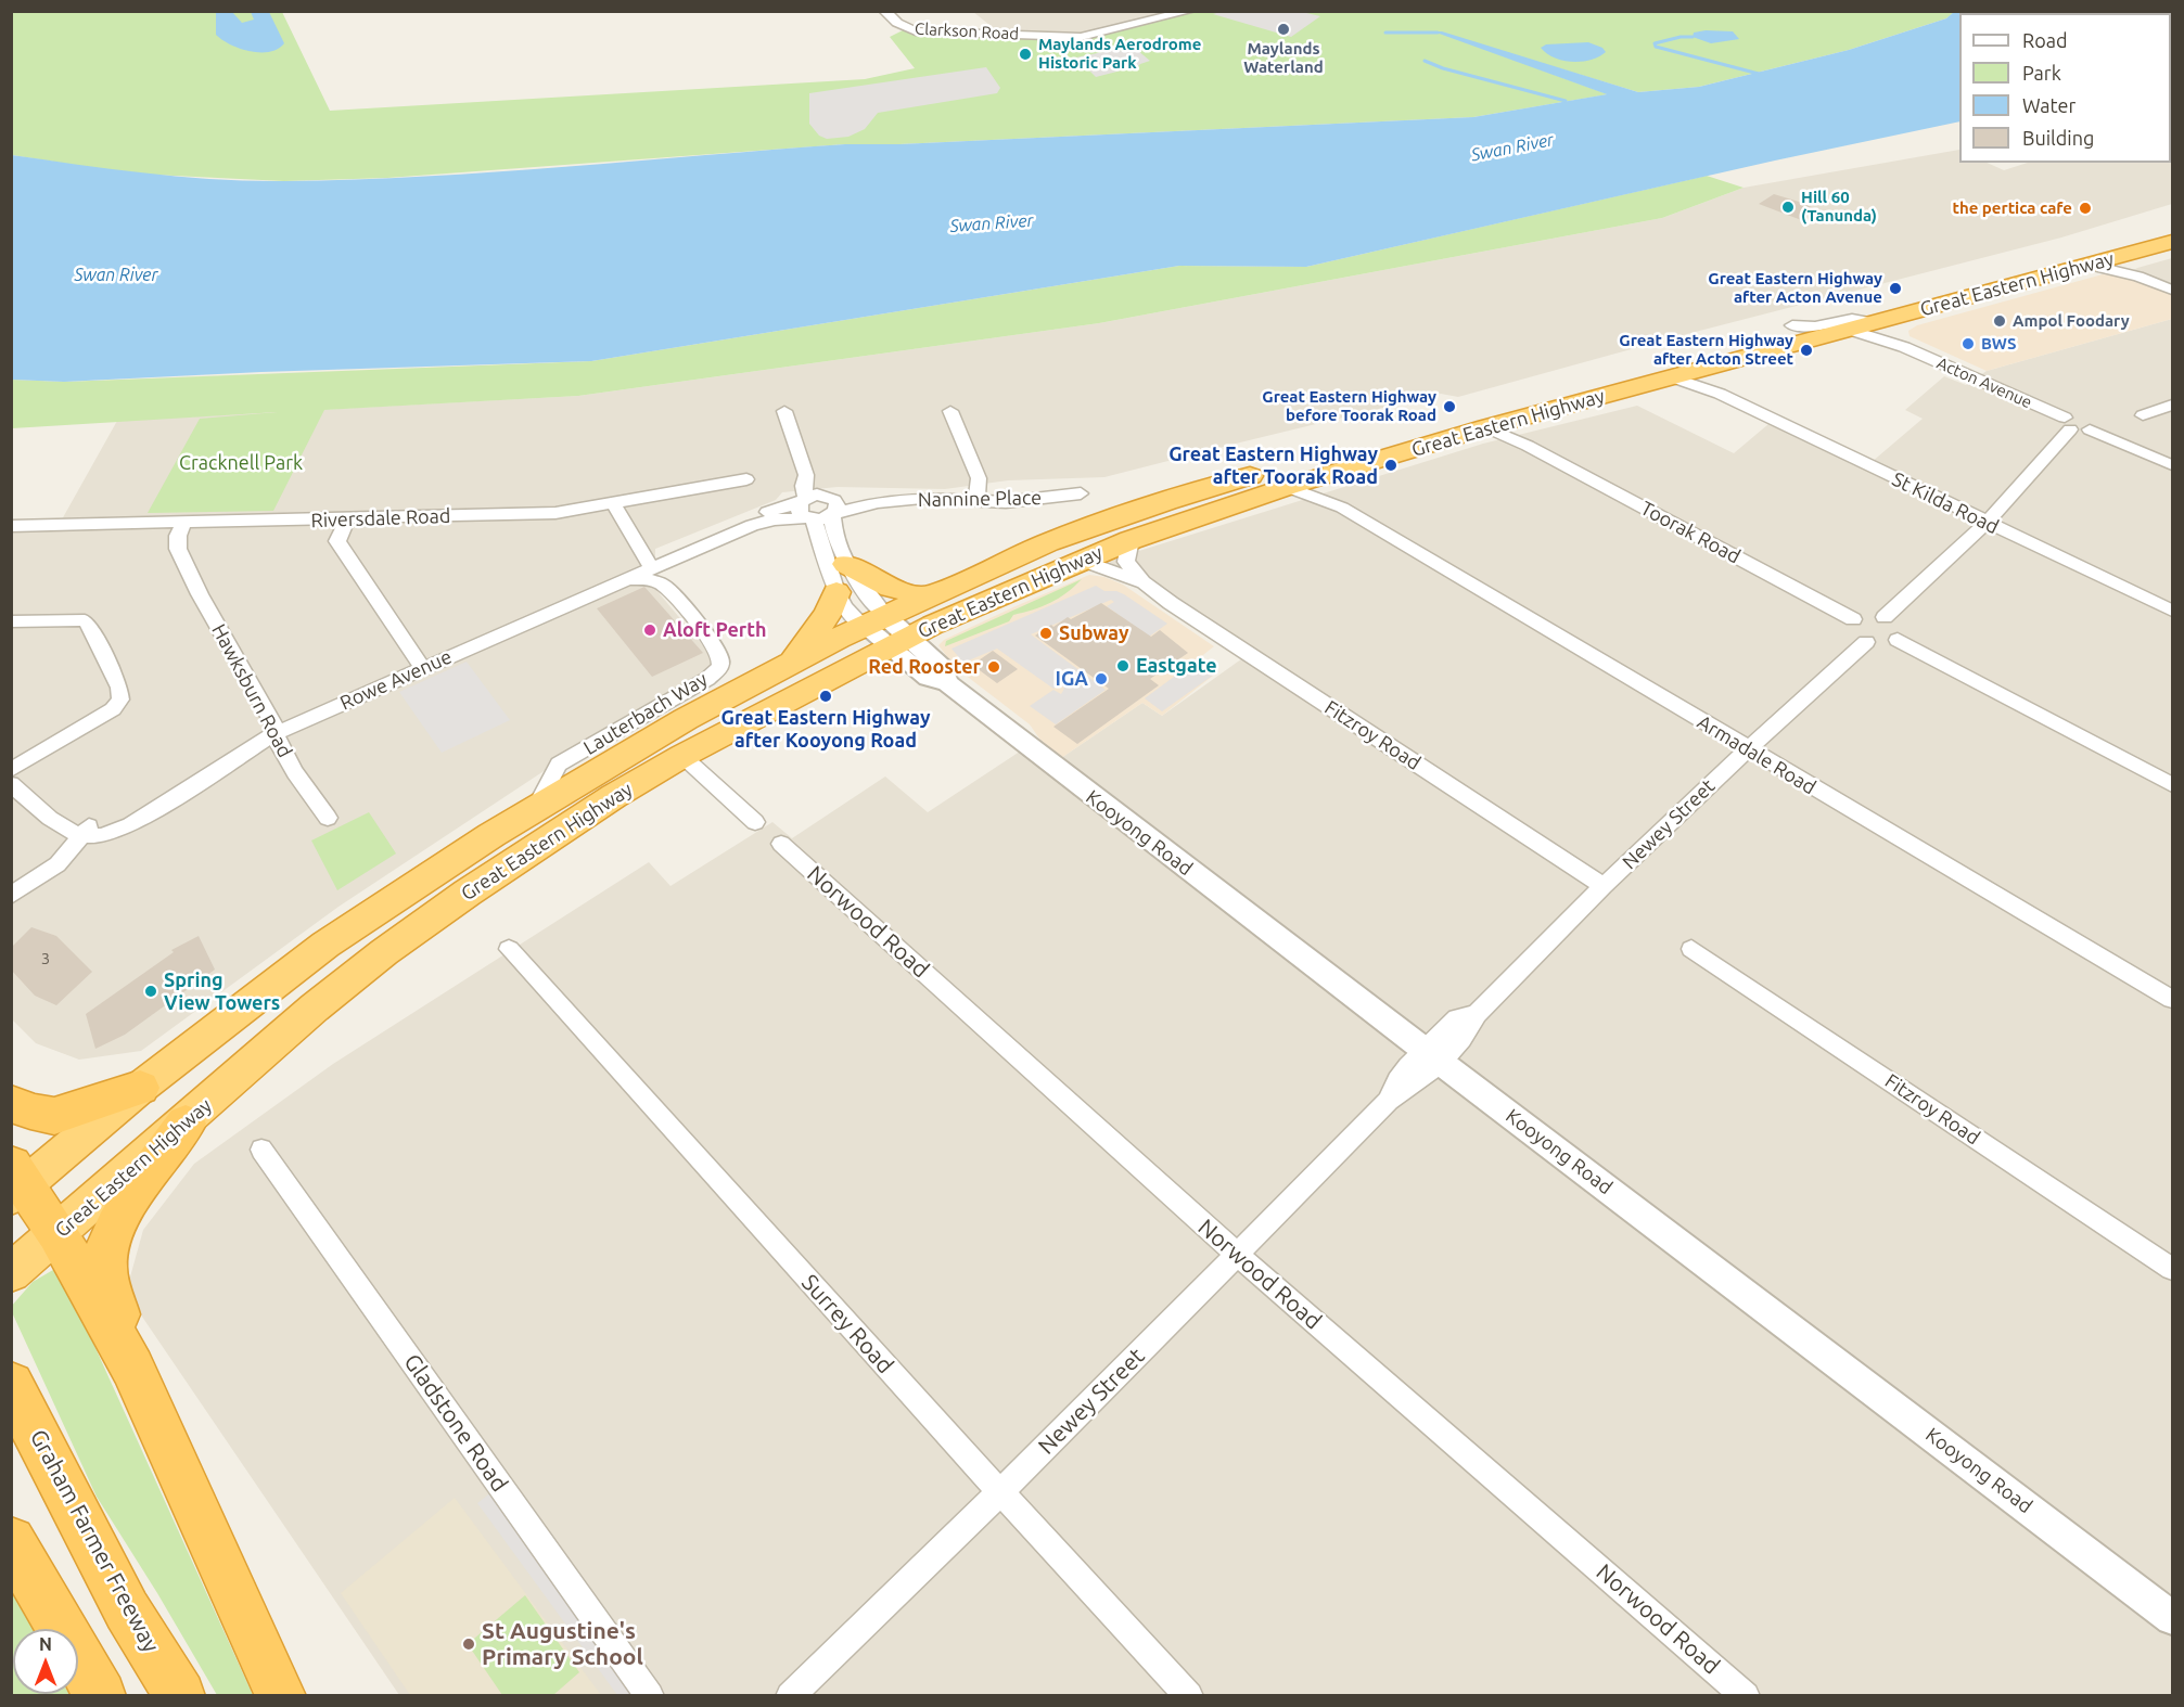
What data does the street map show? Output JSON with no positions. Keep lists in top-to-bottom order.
{
  "streets": {
    "highway": ["Great Eastern Highway", "Graham Farmer Freeway"],
    "street": [
      "Clarkson Road",
      "Acton Avenue",
      "Nannine Place",
      "St Kilda Road",
      "Riversdale Road",
      "Toorak Road",
      "Rowe Avenue",
      "Hawksburn Road",
      "Lauterbach Way",
      "Fitzroy Road",
      "Armadale Road",
      "Newey Street",
      "Kooyong Road",
      "Norwood Road",
      "Surrey Road",
      "Gladstone Road"
    ]
  },
  "crossings": [
    ["Great Eastern Highway", "Acton Avenue"],
    ["Great Eastern Highway", "St Kilda Road"],
    ["Great Eastern Highway", "Toorak Road"],
    ["Great Eastern Highway", "Lauterbach Way"],
    ["Great Eastern Highway", "Fitzroy Road"],
    ["Great Eastern Highway", "Armadale Road"],
    ["Great Eastern Highway", "Kooyong Road"],
    ["Riversdale Road", "Hawksburn Road"],
    ["Rowe Avenue", "Hawksburn Road"],
    ["Rowe Avenue", "Lauterbach Way"],
    ["Fitzroy Road", "Newey Street"],
    ["Armadale Road", "Newey Street"],
    ["Newey Street", "Kooyong Road"],
    ["Newey Street", "Norwood Road"],
    ["Newey Street", "Surrey Road"]
  ],
  "water": ["Swan River"],
  "parks": ["Cracknell Park"],
  "places": [
    "Maylands Waterland",
    "Maylands Aerodrome Historic Park",
    "Hill 60 (Tanunda)",
    "the pertica cafe",
    "Great Eastern Highway after Acton Avenue",
    "Ampol Foodary",
    "BWS",
    "Great Eastern Highway after Acton Street",
    "Great Eastern Highway before Toorak Road",
    "Great Eastern Highway after Toorak Road",
    "Aloft Perth",
    "Subway",
    "Eastgate",
    "Red Rooster",
    "IGA",
    "Great Eastern Highway after Kooyong Road",
    "Spring View Towers",
    "St Augustine's Primary School"
  ],
  "house_numbers": ["3"],
  "legend": [
    "Road",
    "Park",
    "Water",
    "Building"
  ],
  "north": "top"
}
